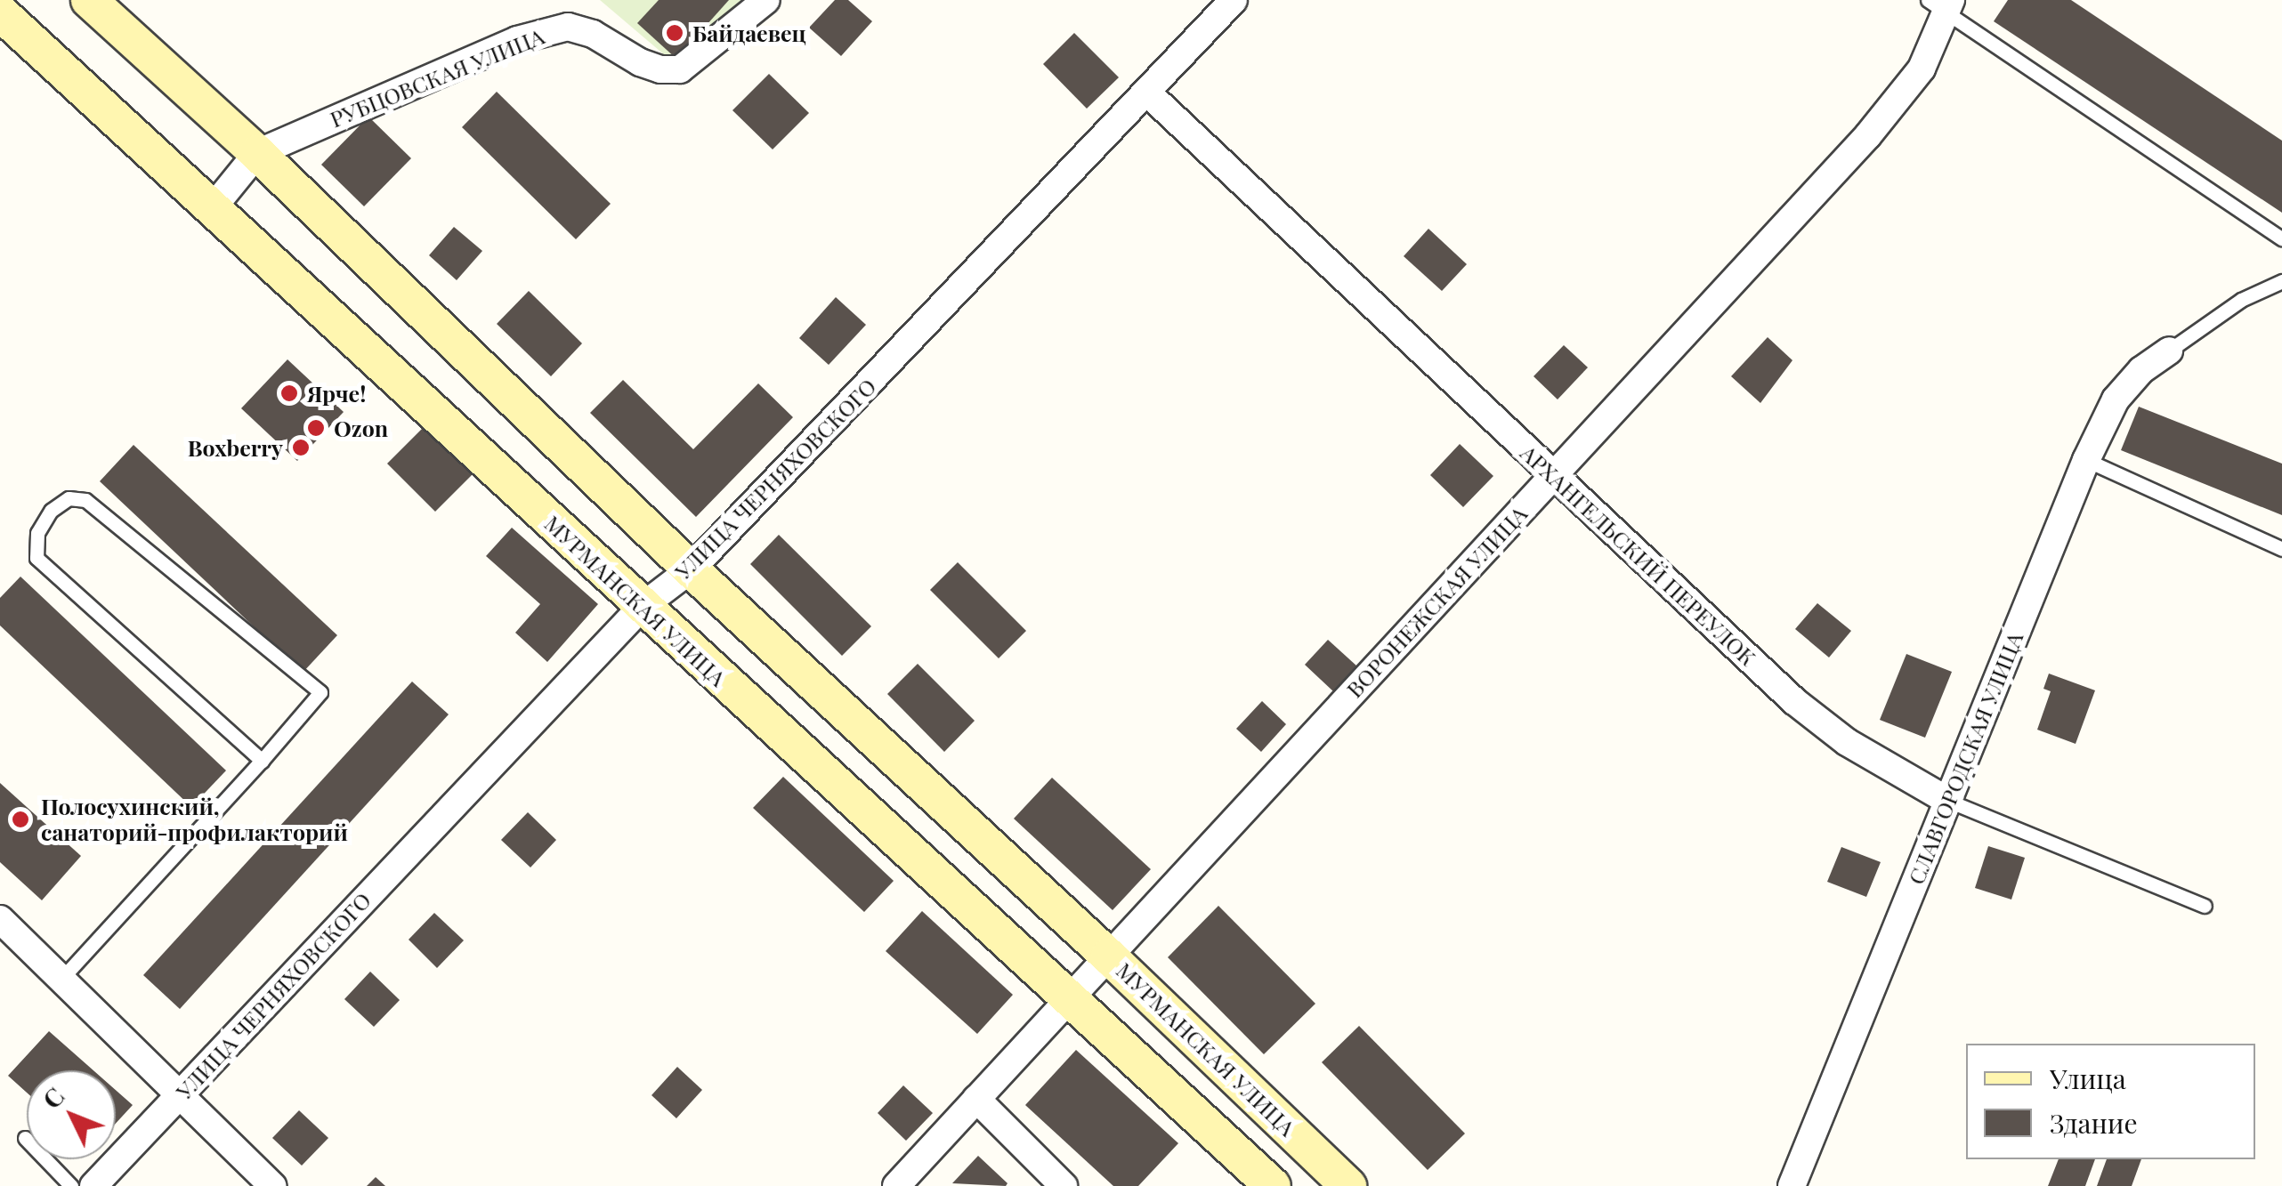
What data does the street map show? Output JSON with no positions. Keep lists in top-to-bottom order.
{
  "streets": {
    "main road": ["МУРМАНСКАЯ УЛИЦА"],
    "street": [
      "РУБЦОВСКАЯ УЛИЦА",
      "УЛИЦА ЧЕРНЯХОВСКОГО",
      "АРХАНГЕЛЬСКИЙ ПЕРЕУЛОК",
      "ВОРОНЕЖСКАЯ УЛИЦА",
      "СЛАВГОРОДСКАЯ УЛИЦА"
    ]
  },
  "crossings": [
    ["РУБЦОВСКАЯ УЛИЦА", "МУРМАНСКАЯ УЛИЦА"],
    ["УЛИЦА ЧЕРНЯХОВСКОГО", "АРХАНГЕЛЬСКИЙ ПЕРЕУЛОК"],
    ["УЛИЦА ЧЕРНЯХОВСКОГО", "МУРМАНСКАЯ УЛИЦА"],
    ["АРХАНГЕЛЬСКИЙ ПЕРЕУЛОК", "ВОРОНЕЖСКАЯ УЛИЦА"],
    ["АРХАНГЕЛЬСКИЙ ПЕРЕУЛОК", "СЛАВГОРОДСКАЯ УЛИЦА"],
    ["МУРМАНСКАЯ УЛИЦА", "ВОРОНЕЖСКАЯ УЛИЦА"]
  ],
  "places": [
    "Байдаевец",
    "Ярче!",
    "Ozon",
    "Boxberry",
    "Полосухинский, санаторий-профилакторий"
  ],
  "legend": ["Улица", "Здание"],
  "north": "top left"
}
